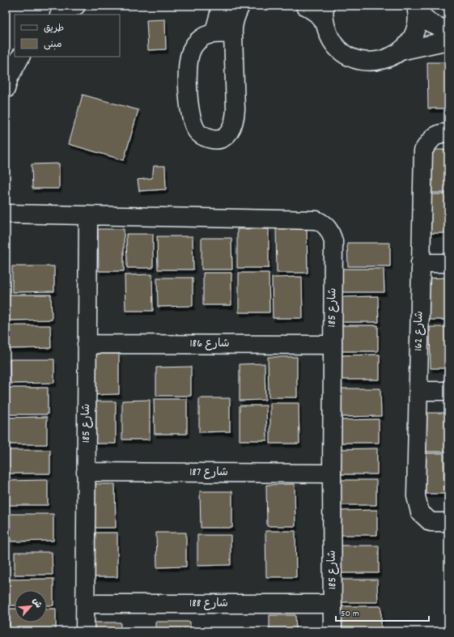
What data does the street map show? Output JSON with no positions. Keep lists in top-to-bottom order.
{
  "streets": {
    "street": [
      "شارع 185",
      "شارع 162",
      "شارع 186",
      "شارع 187",
      "شارع 188"
    ]
  },
  "crossings": [
    ["شارع 185", "شارع 186"],
    ["شارع 185", "شارع 187"],
    ["شارع 185", "شارع 188"]
  ],
  "legend": ["طريق", "مبنى"],
  "scale_bar": "50 m",
  "north": "top right"
}
